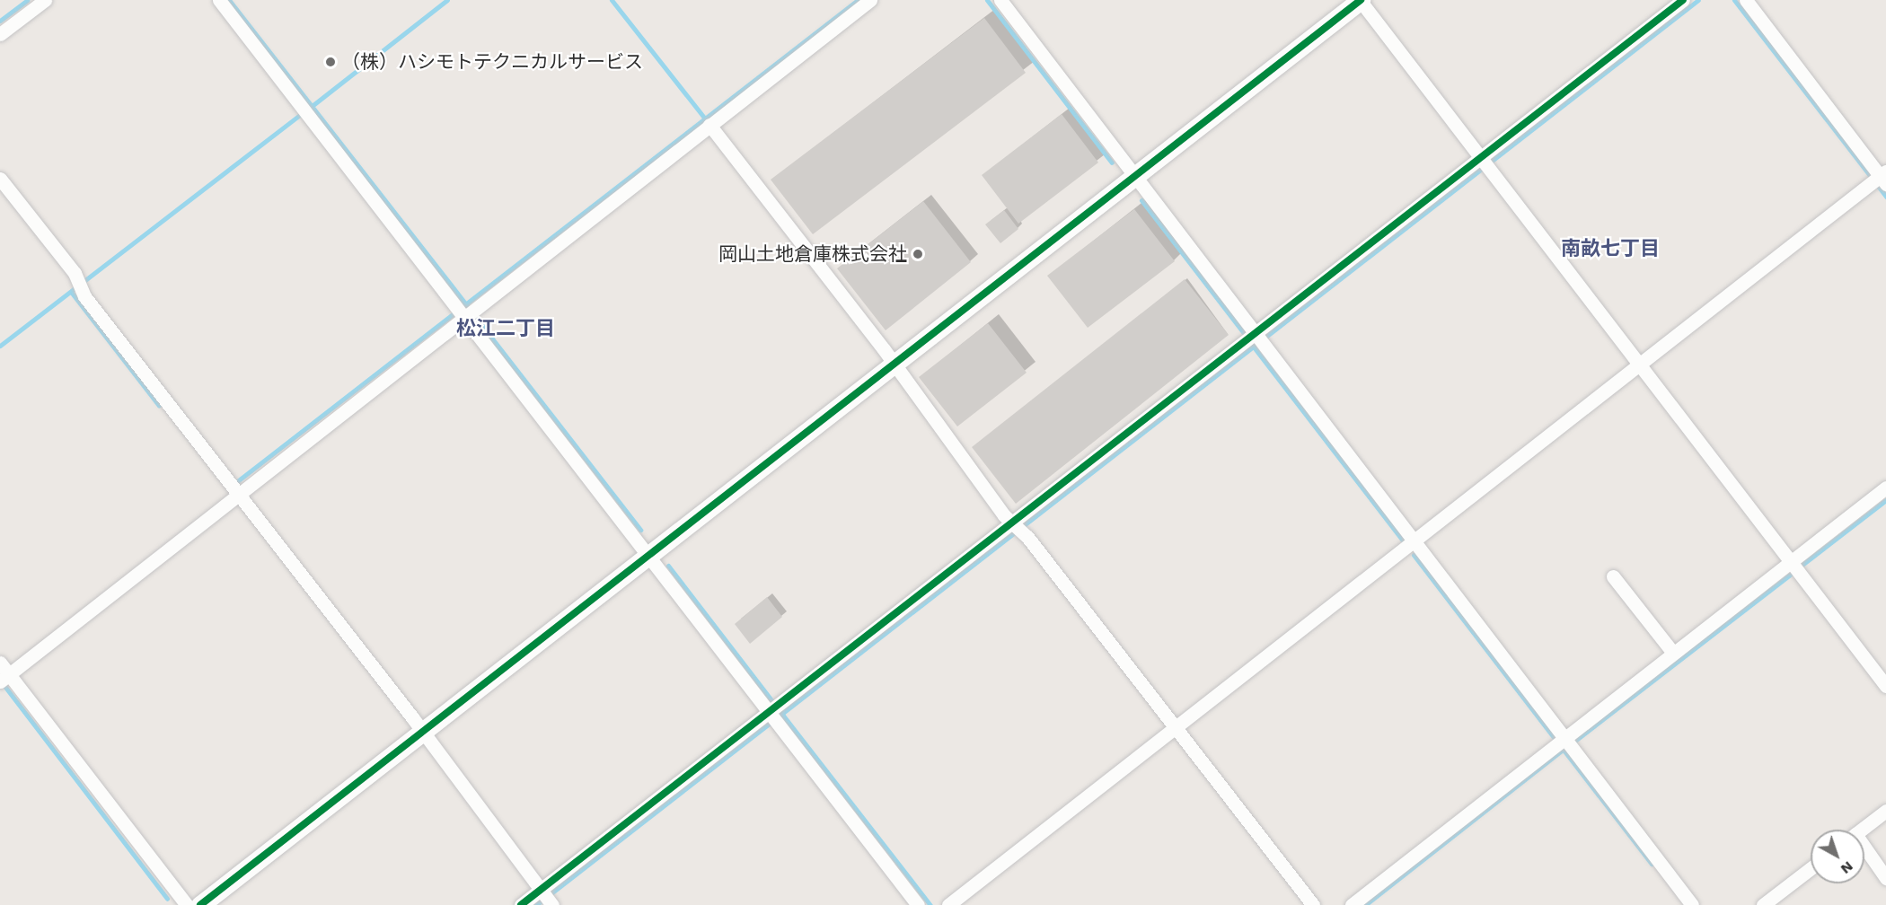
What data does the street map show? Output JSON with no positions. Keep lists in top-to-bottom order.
{
  "districts": ["南畝七丁目", "松江二丁目"],
  "places": ["（株）ハシモトテクニカルサービス", "岡山土地倉庫株式会社"],
  "north": "bottom right"
}
